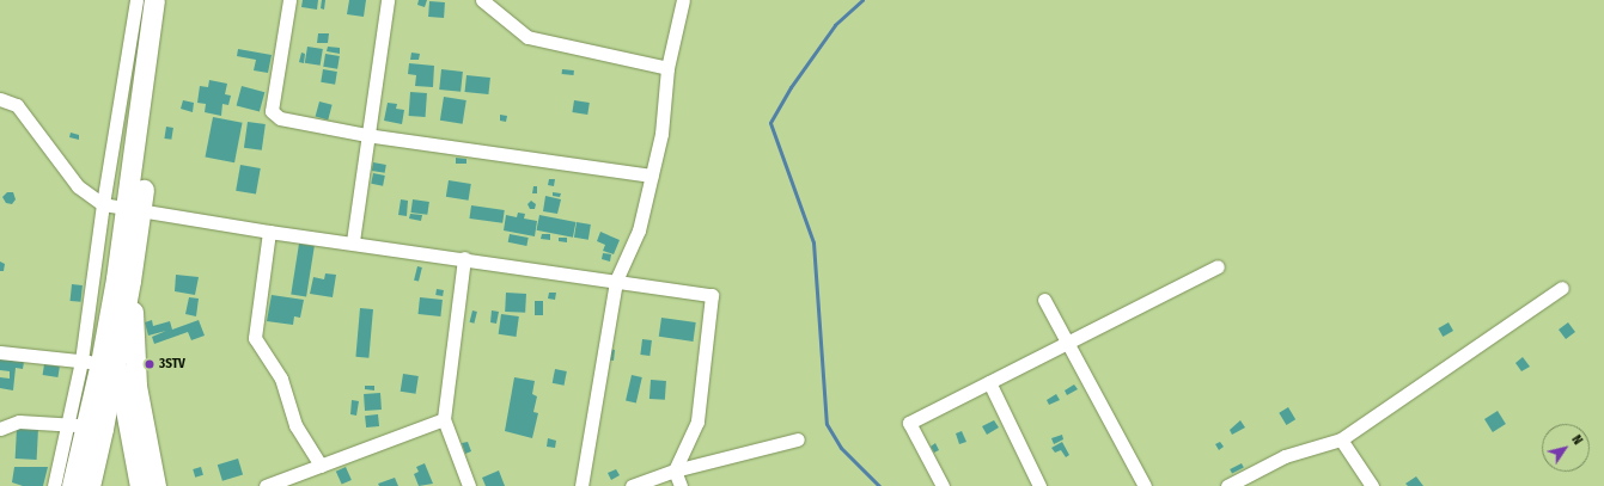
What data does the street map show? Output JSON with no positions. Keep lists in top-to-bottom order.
{
  "places": ["3STV"],
  "north": "top right"
}
